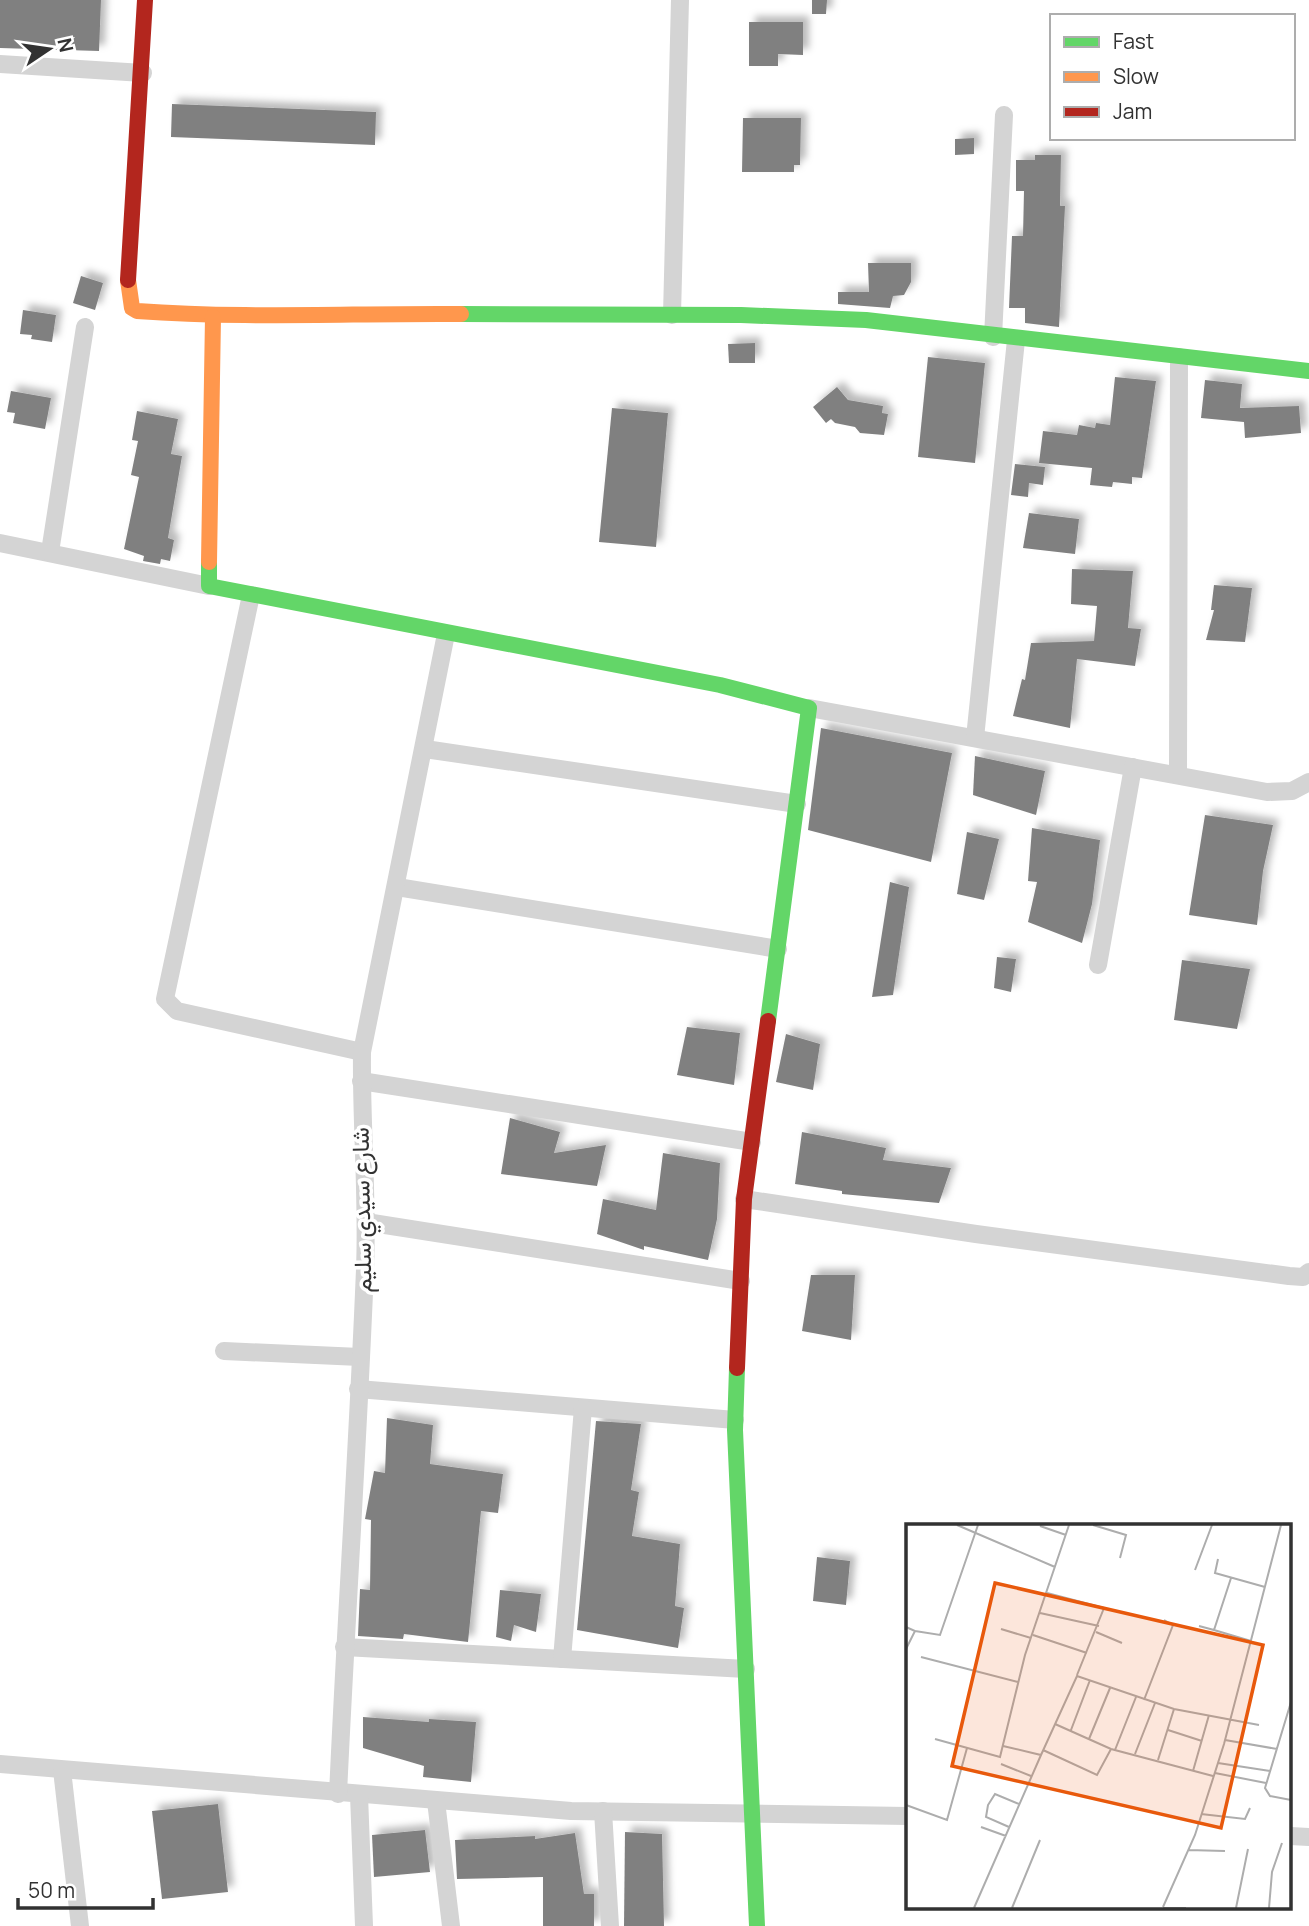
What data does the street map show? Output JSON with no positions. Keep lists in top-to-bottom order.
{
  "streets": {
    "street": ["شارع سيدي سليم"]
  },
  "legend": ["Fast", "Slow", "Jam"],
  "scale_bar": "50 m",
  "north": "right"
}
